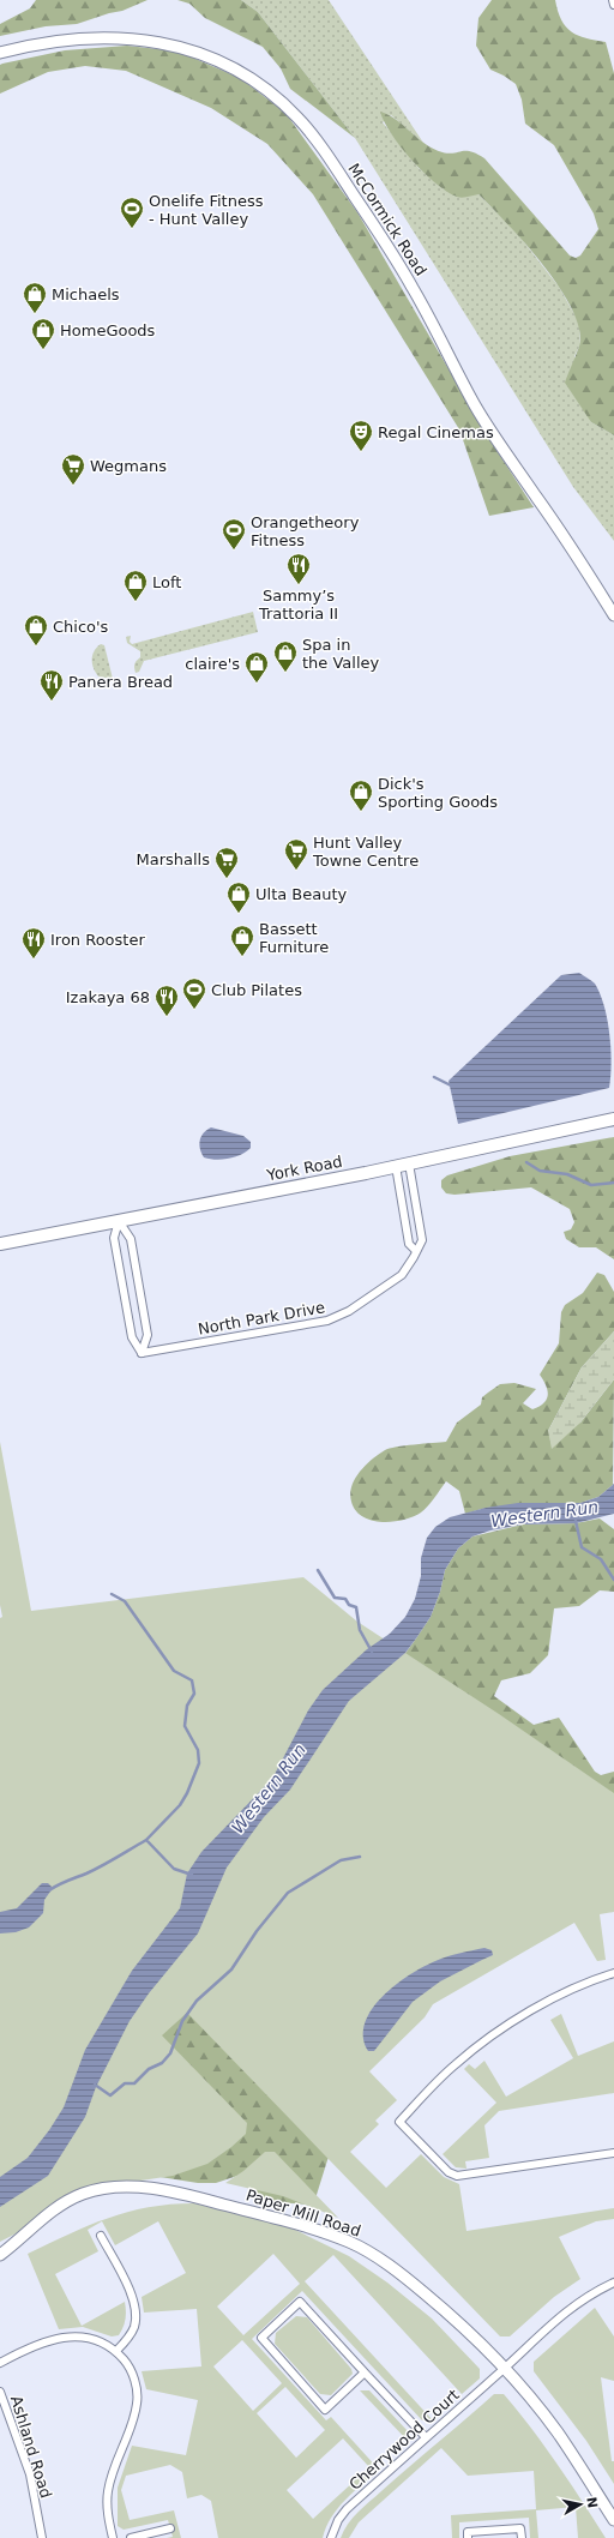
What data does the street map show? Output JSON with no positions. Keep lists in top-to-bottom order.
{
  "streets": {
    "main road": ["McCormick Road", "York Road", "Paper Mill Road"],
    "street": ["North Park Drive", "Cherrywood Court", "Ashland Road"]
  },
  "crossings": [
    ["York Road", "North Park Drive"],
    ["Paper Mill Road", "Cherrywood Court"]
  ],
  "water": ["Western Run"],
  "places": {
    "sports": ["Onelife Fitness - Hunt Valley", "Orangetheory Fitness", "Club Pilates"],
    "shop": [
      "Michaels",
      "HomeGoods",
      "Loft",
      "Chico's",
      "Spa in the Valley",
      "claire's",
      "Dick's Sporting Goods",
      "Ulta Beauty",
      "Bassett Furniture"
    ],
    "theatre": ["Regal Cinemas"],
    "supermarket": ["Wegmans", "Hunt Valley Towne Centre", "Marshalls"],
    "restaurant": [
      "Sammy’s Trattoria II",
      "Panera Bread",
      "Iron Rooster",
      "Izakaya 68"
    ]
  },
  "north": "right"
}
